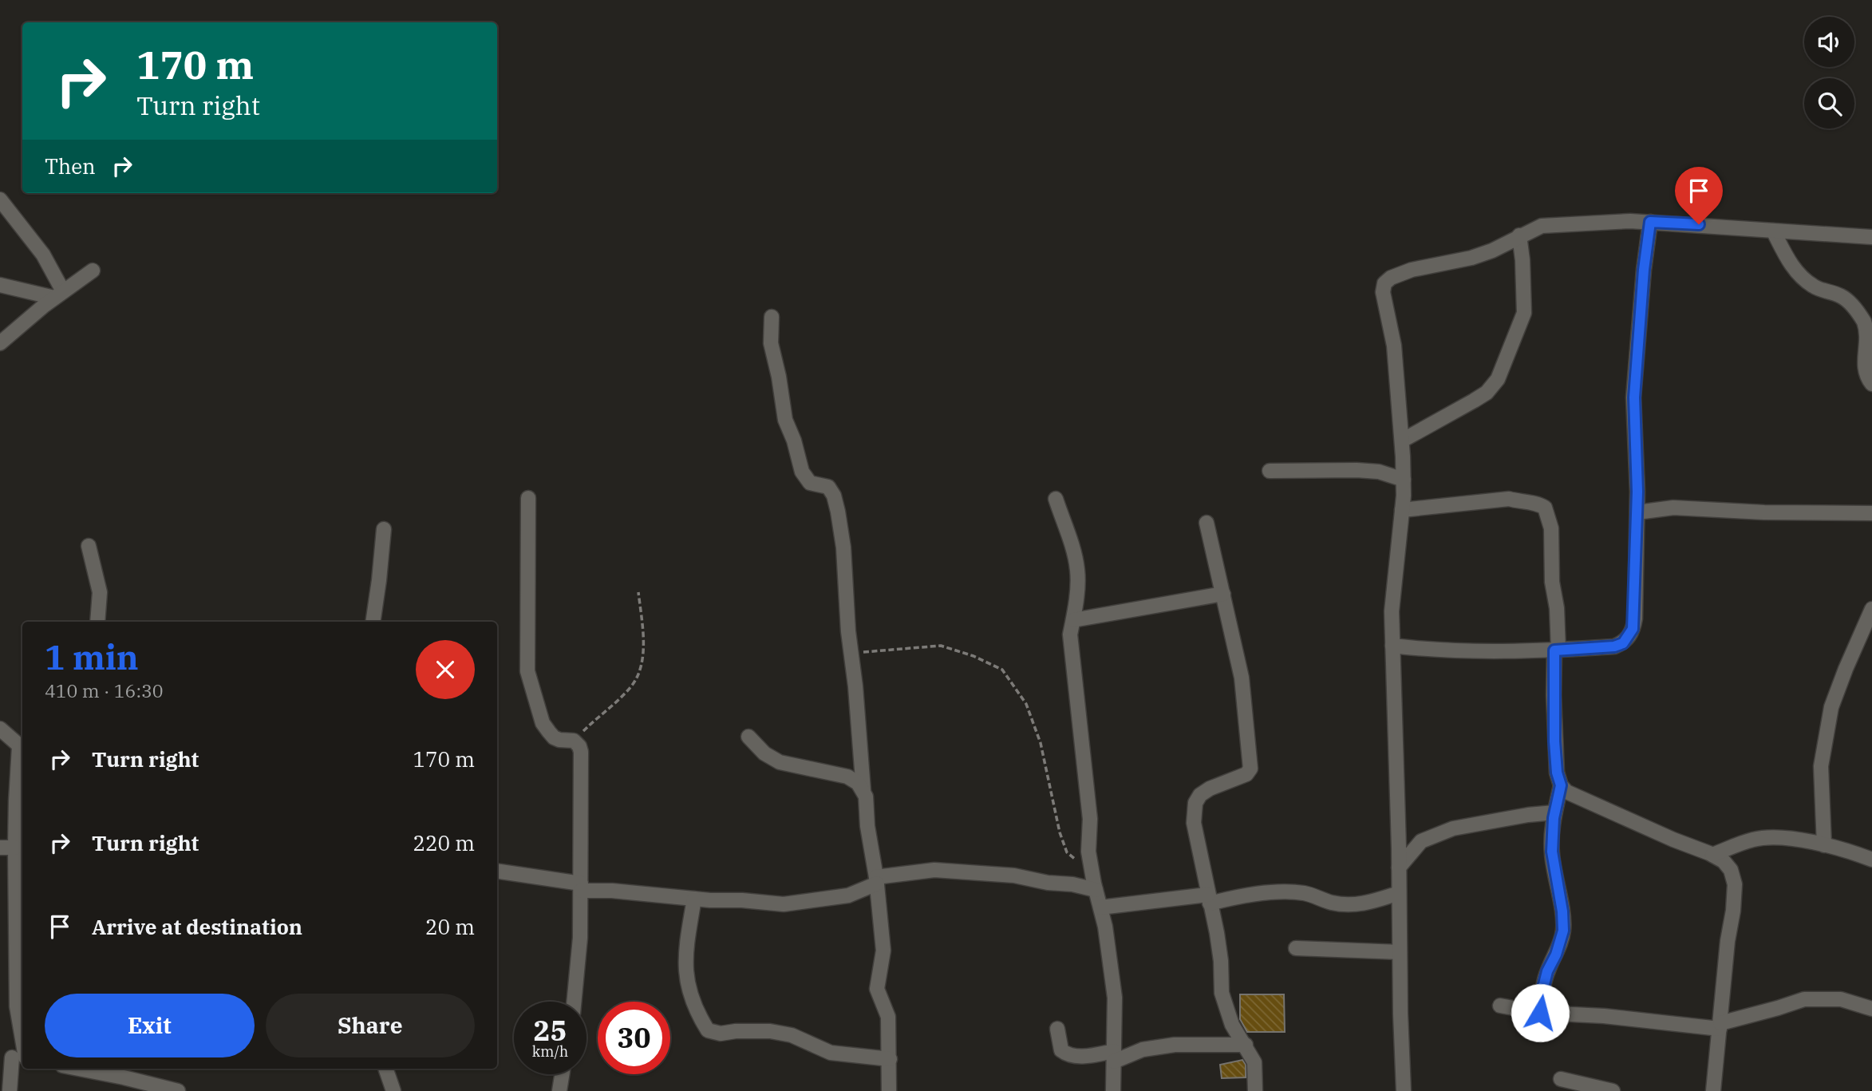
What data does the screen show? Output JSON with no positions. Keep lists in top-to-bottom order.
{
  "page": {
    "turn": ["170 m", "Turn right"],
    "then": "Then",
    "heading": ["1 min", "410 m · 16:30"],
    "list": [
      {
        "name": "Turn right",
        "value": "170 m"
      },
      {
        "name": "Turn right",
        "value": "220 m"
      },
      {
        "name": "Arrive at destination",
        "value": "20 m"
      }
    ],
    "buttons": ["Exit", "Share"],
    "speed": "25 km/h",
    "limit": "30"
  }
}
